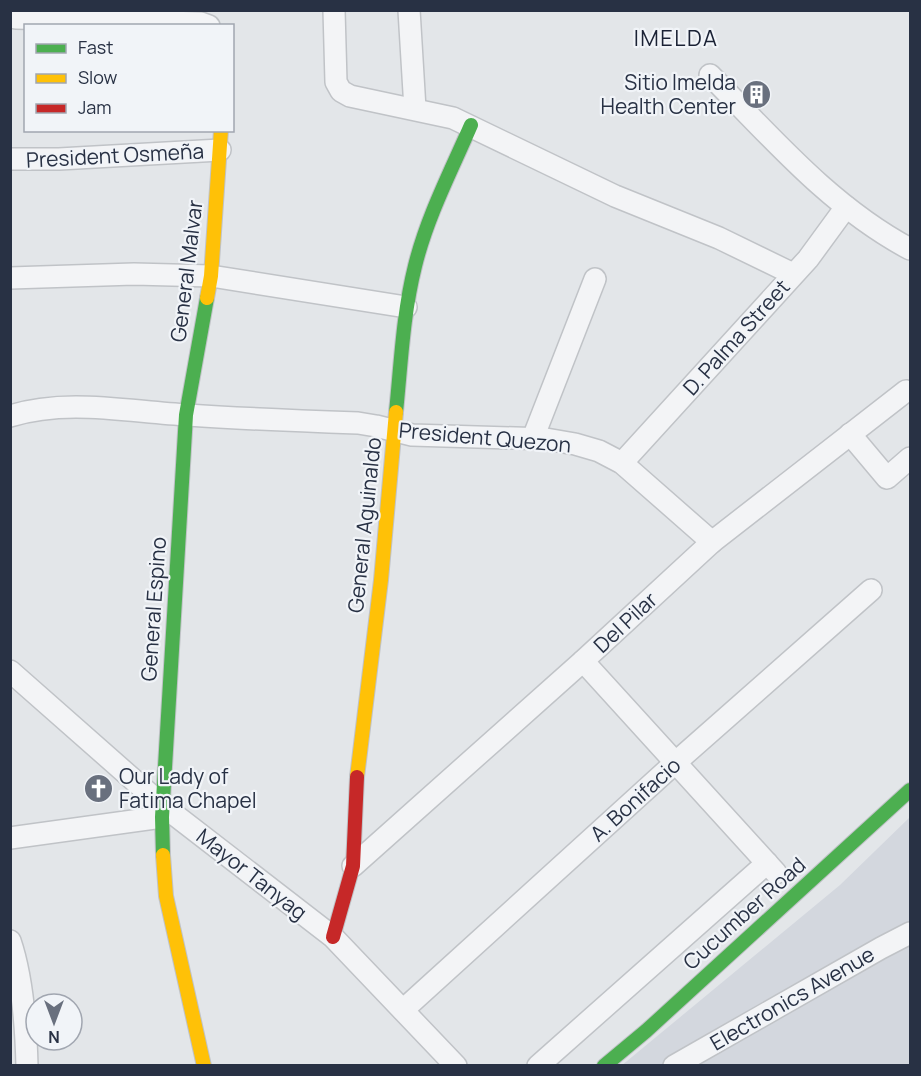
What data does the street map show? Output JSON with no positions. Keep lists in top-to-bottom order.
{
  "streets": {
    "street": [
      "President Osmeña",
      "General Malvar",
      "D. Palma Street",
      "President Quezon",
      "General Aguinaldo",
      "General Espino",
      "Del Pilar",
      "A. Bonifacio",
      "Mayor Tanyag",
      "Cucumber Road",
      "Electronics Avenue"
    ]
  },
  "crossings": [
    ["President Osmeña", "General Malvar"],
    ["General Malvar", "President Quezon"],
    ["General Malvar", "General Espino"],
    ["D. Palma Street", "President Quezon"],
    ["President Quezon", "General Aguinaldo"],
    ["President Quezon", "General Espino"],
    ["President Quezon", "Del Pilar"],
    ["General Aguinaldo", "Del Pilar"],
    ["General Aguinaldo", "Mayor Tanyag"],
    ["General Espino", "Mayor Tanyag"],
    ["A. Bonifacio", "Mayor Tanyag"]
  ],
  "districts": ["IMELDA"],
  "places": {
    "building": ["Sitio Imelda Health Center"],
    "church": ["Our Lady of Fatima Chapel"]
  },
  "legend": ["Fast", "Slow", "Jam"],
  "north": "bottom"
}
